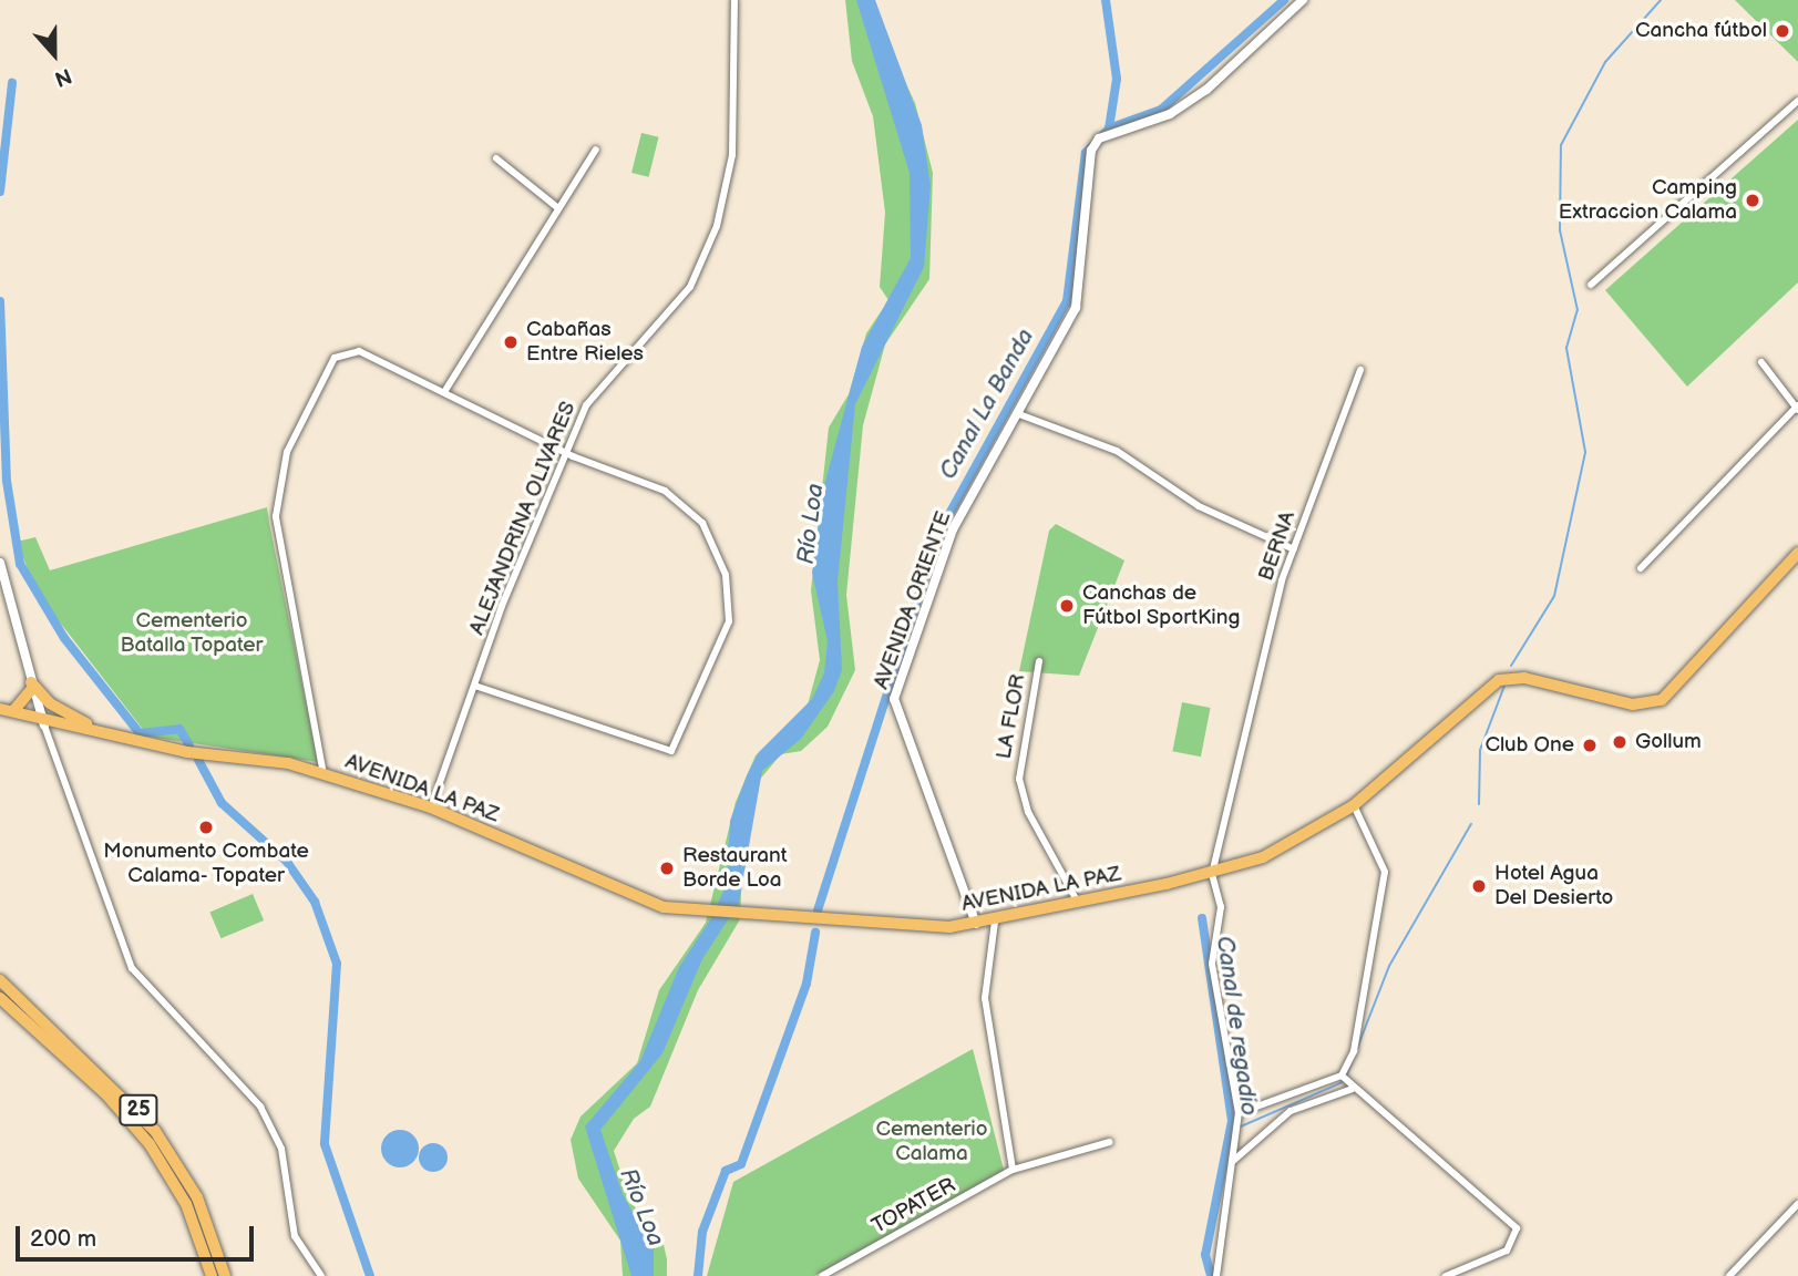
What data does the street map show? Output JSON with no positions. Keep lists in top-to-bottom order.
{
  "streets": {
    "highway": ["25"],
    "main road": ["AVENIDA LA PAZ"],
    "street": [
      "ALEJANDRINA OLIVARES",
      "BERNA",
      "AVENIDA ORIENTE",
      "LA FLOR",
      "TOPATER"
    ]
  },
  "crossings": [
    ["ALEJANDRINA OLIVARES", "AVENIDA LA PAZ"],
    ["BERNA", "AVENIDA LA PAZ"],
    ["AVENIDA ORIENTE", "AVENIDA LA PAZ"],
    ["LA FLOR", "AVENIDA LA PAZ"]
  ],
  "water": ["Canal La Banda", "Río Loa", "Canal de regadio"],
  "parks": ["Cementerio Batalla Topater", "Cementerio Calama"],
  "places": [
    "Cancha fútbol",
    "Camping Extraccion Calama",
    "Cabañas Entre Rieles",
    "Canchas de Fútbol SportKing",
    "Gollum",
    "Club One",
    "Monumento Combate Calama- Topater",
    "Restaurant Borde Loa",
    "Hotel Agua Del Desierto"
  ],
  "scale_bar": "200 m",
  "north": "bottom"
}
